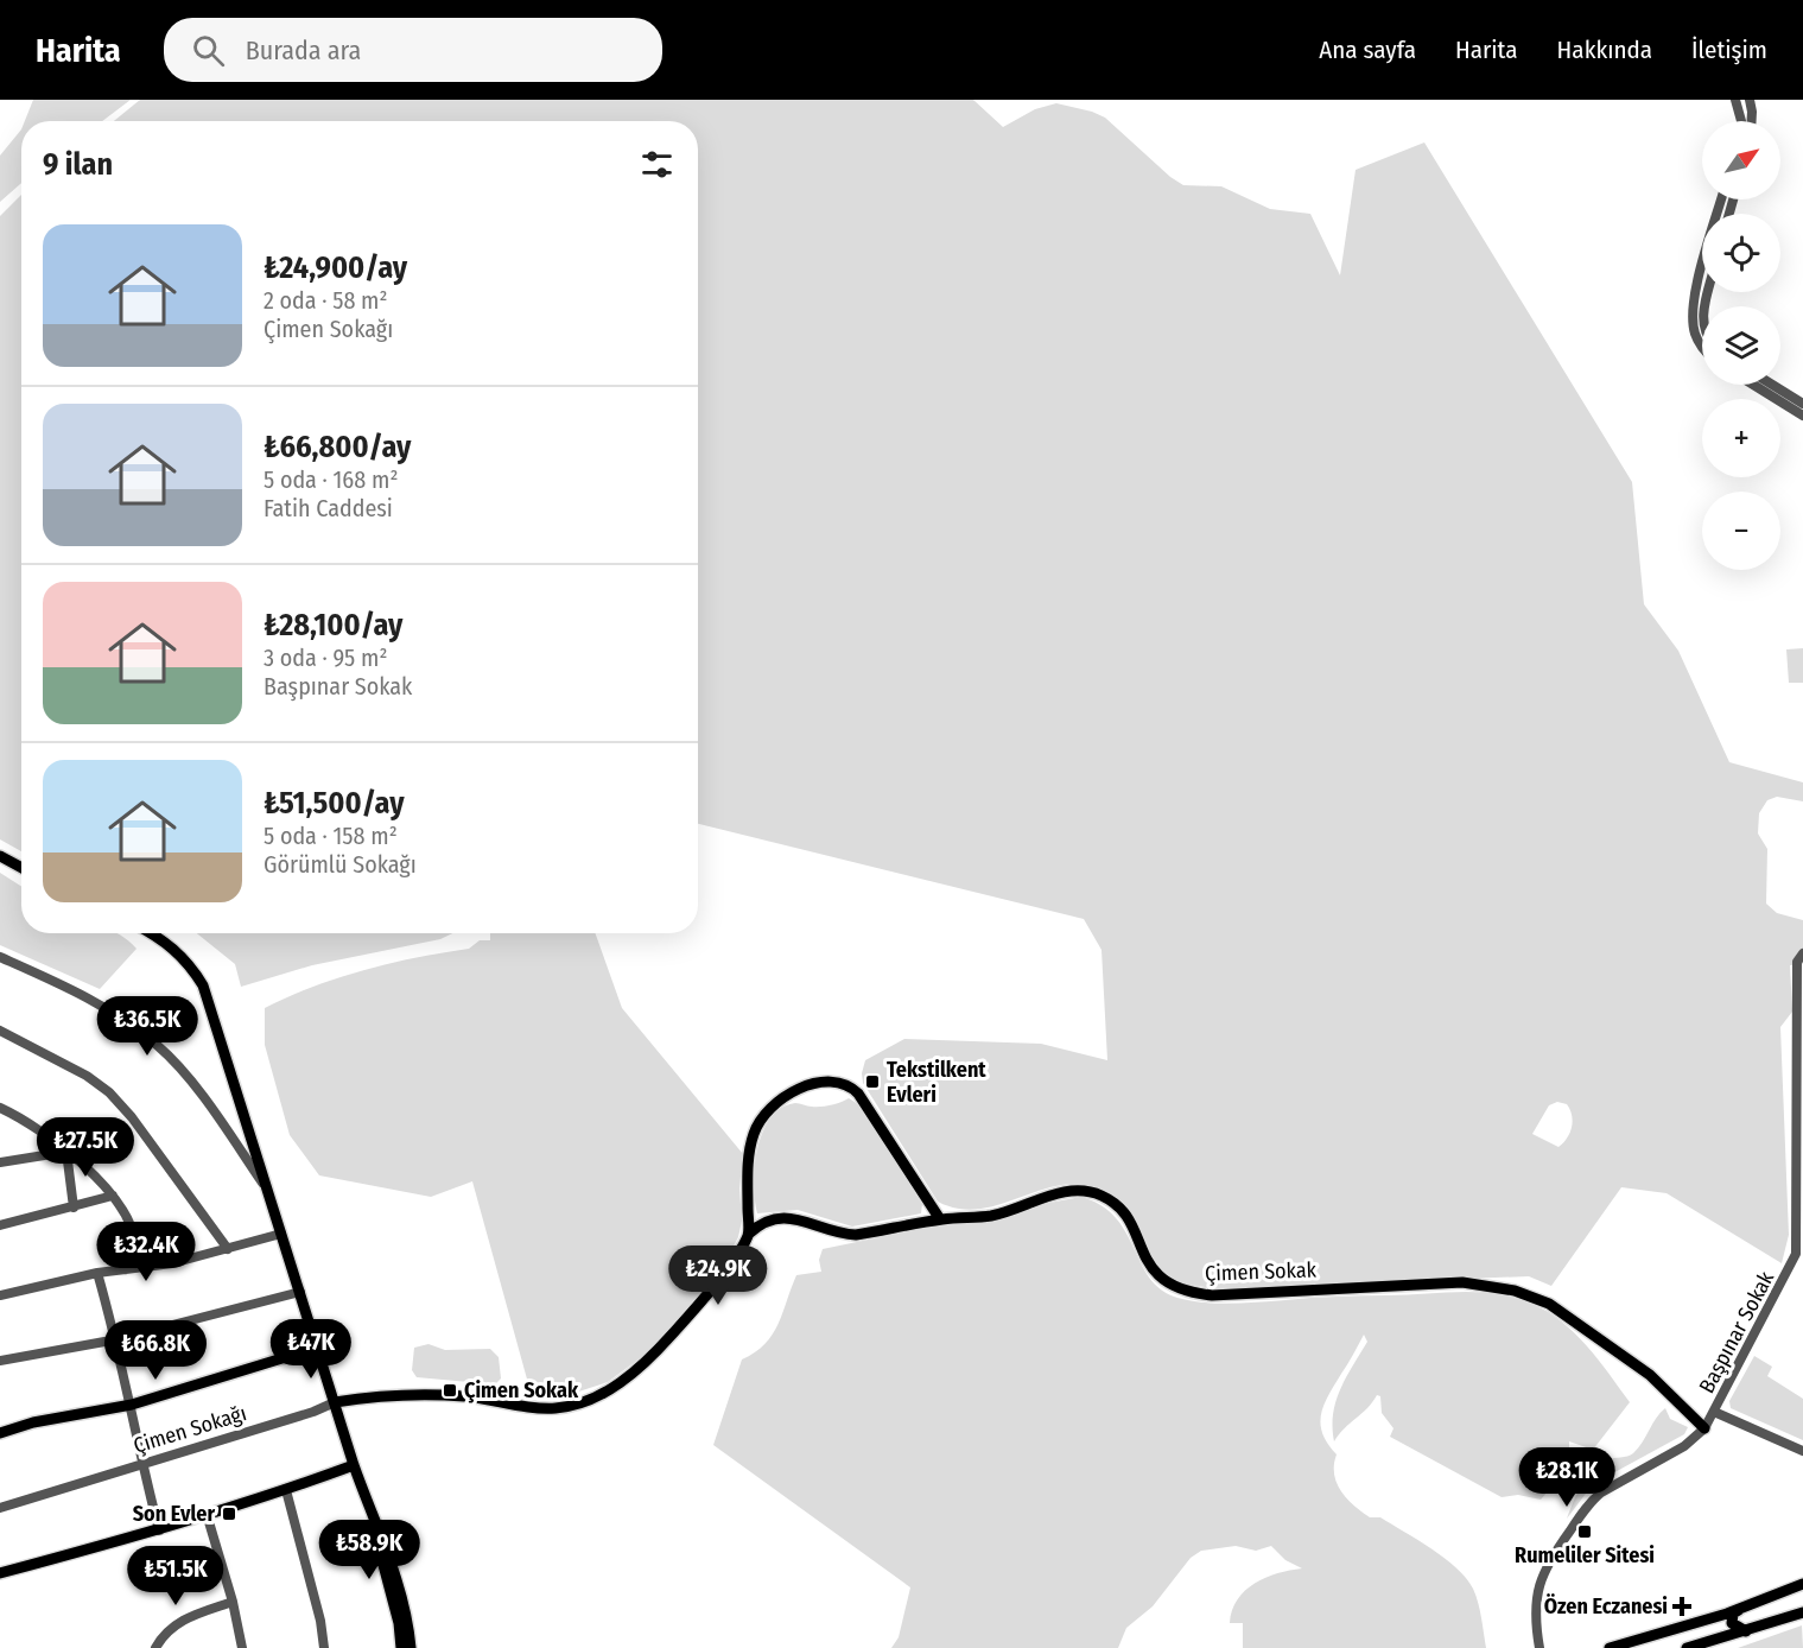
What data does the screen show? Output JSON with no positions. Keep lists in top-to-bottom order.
{
  "streets": {
    "main road": ["Çimen Sokak", "Çimen Sokağı"],
    "street": ["Başpınar Sokak"]
  },
  "crossings": [
    ["Çimen Sokak", "Başpınar Sokak"],
    ["Çimen Sokak", "Çimen Sokağı"]
  ],
  "places": {
    "transit": [
      "Tekstilkent Evleri",
      "Çimen Sokak",
      "Son Evler",
      "Rumeliler Sitesi"
    ],
    "health": ["Özen Eczanesi"]
  },
  "north": "top right",
  "page": {
    "header": "Harita",
    "search": "Burada ara",
    "nav": [
      "Ana sayfa",
      "Harita",
      "Hakkında",
      "İletişim"
    ],
    "map_buttons": ["+", "−"],
    "heading": "9 ilan",
    "list": [
      {
        "name": "₺24,900/ay",
        "note": "2 oda · 58 m² · Çimen Sokağı"
      },
      {
        "name": "₺66,800/ay",
        "note": "5 oda · 168 m² · Fatih Caddesi"
      },
      {
        "name": "₺28,100/ay",
        "note": "3 oda · 95 m² · Başpınar Sokak"
      },
      {
        "name": "₺51,500/ay",
        "note": "5 oda · 158 m² · Görümlü Sokağı"
      }
    ],
    "price": [
      "₺36.5K",
      "₺27.5K",
      "₺32.4K",
      "₺24.9K",
      "₺47K",
      "₺66.8K",
      "₺28.1K",
      "₺58.9K",
      "₺51.5K"
    ]
  }
}
